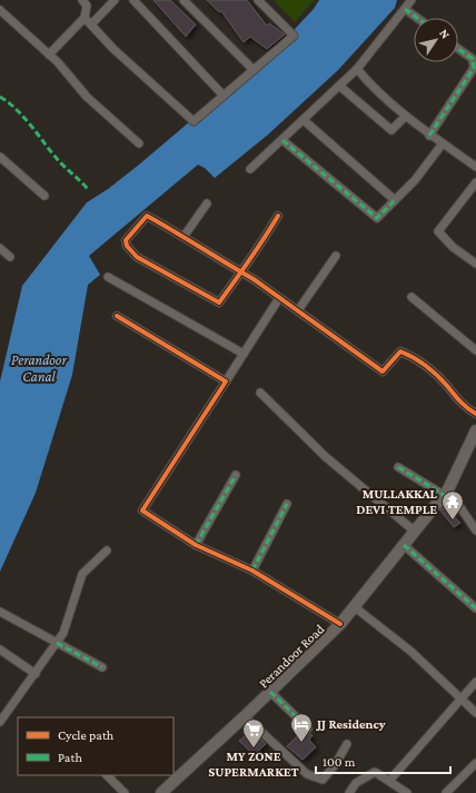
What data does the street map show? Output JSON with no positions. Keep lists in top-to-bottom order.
{
  "streets": {
    "main road": ["Perandoor Road"]
  },
  "water": ["Perandoor Canal"],
  "places": {
    "temple": ["MULLAKKAL DEVI TEMPLE"],
    "hotel": ["JJ Residency"],
    "supermarket": ["MY ZONE SUPERMARKET"]
  },
  "legend": ["Cycle path", "Path"],
  "scale_bar": "100 m",
  "north": "top right"
}
